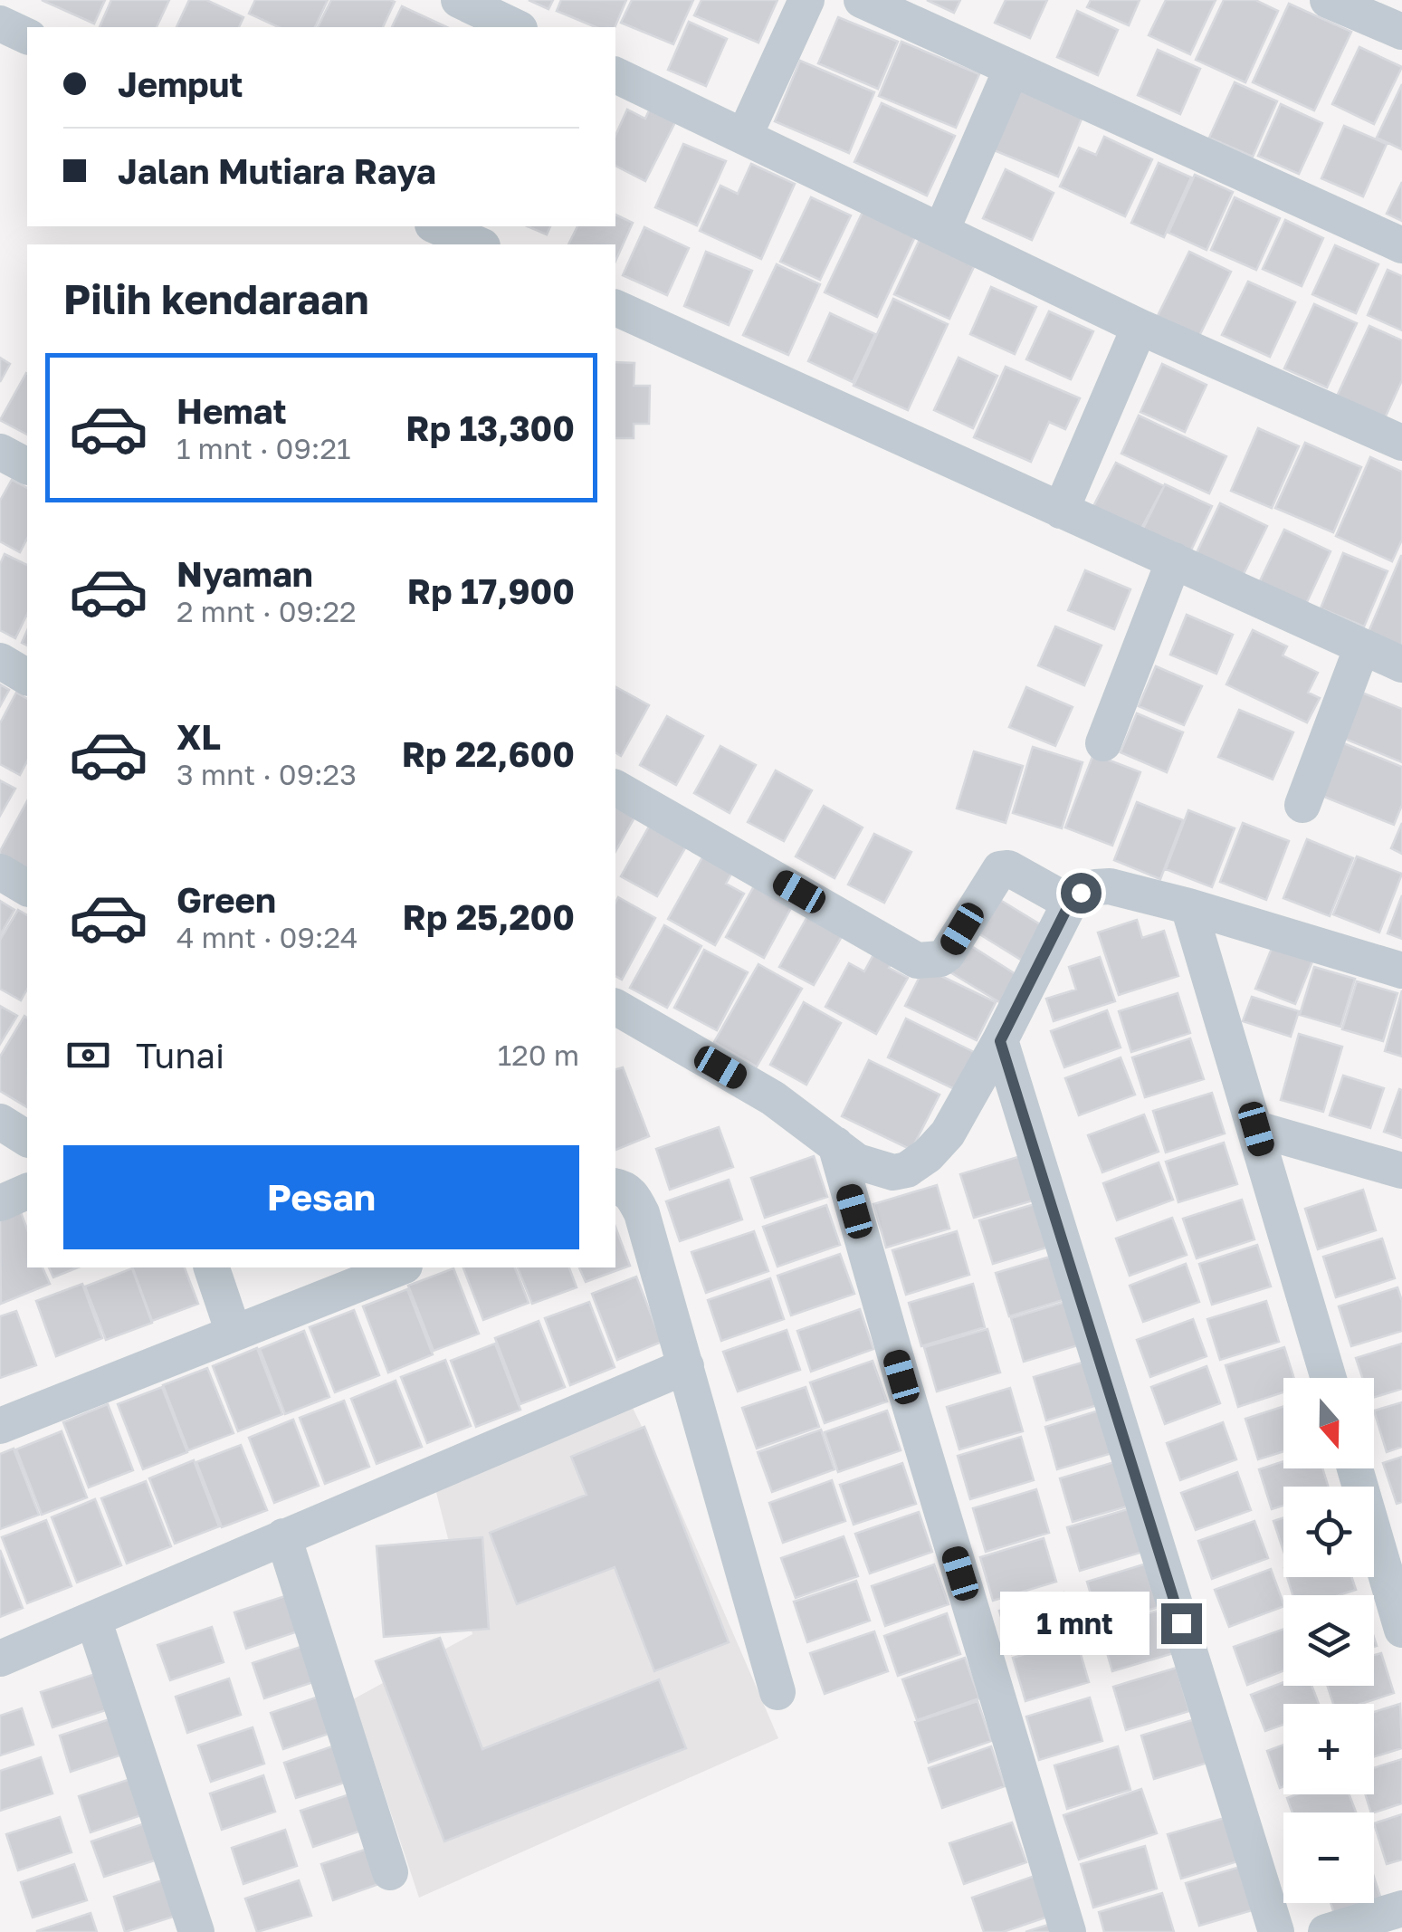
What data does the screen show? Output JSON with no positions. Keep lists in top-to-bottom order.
{
  "north": "bottom",
  "page": {
    "banner": ["Jemput", "Jalan Mutiara Raya"],
    "heading": "Pilih kendaraan",
    "list": [
      {
        "name": "Hemat",
        "note": "1 mnt · 09:21",
        "value": "Rp 13,300"
      },
      {
        "name": "Nyaman",
        "note": "2 mnt · 09:22",
        "value": "Rp 17,900"
      },
      {
        "name": "XL",
        "note": "3 mnt · 09:23",
        "value": "Rp 22,600"
      },
      {
        "name": "Green",
        "note": "4 mnt · 09:24",
        "value": "Rp 25,200"
      }
    ],
    "pay": ["Tunai", "120 m"],
    "buttons": "Pesan",
    "map_buttons": ["+", "−"],
    "bubble": "1 mnt"
  }
}
